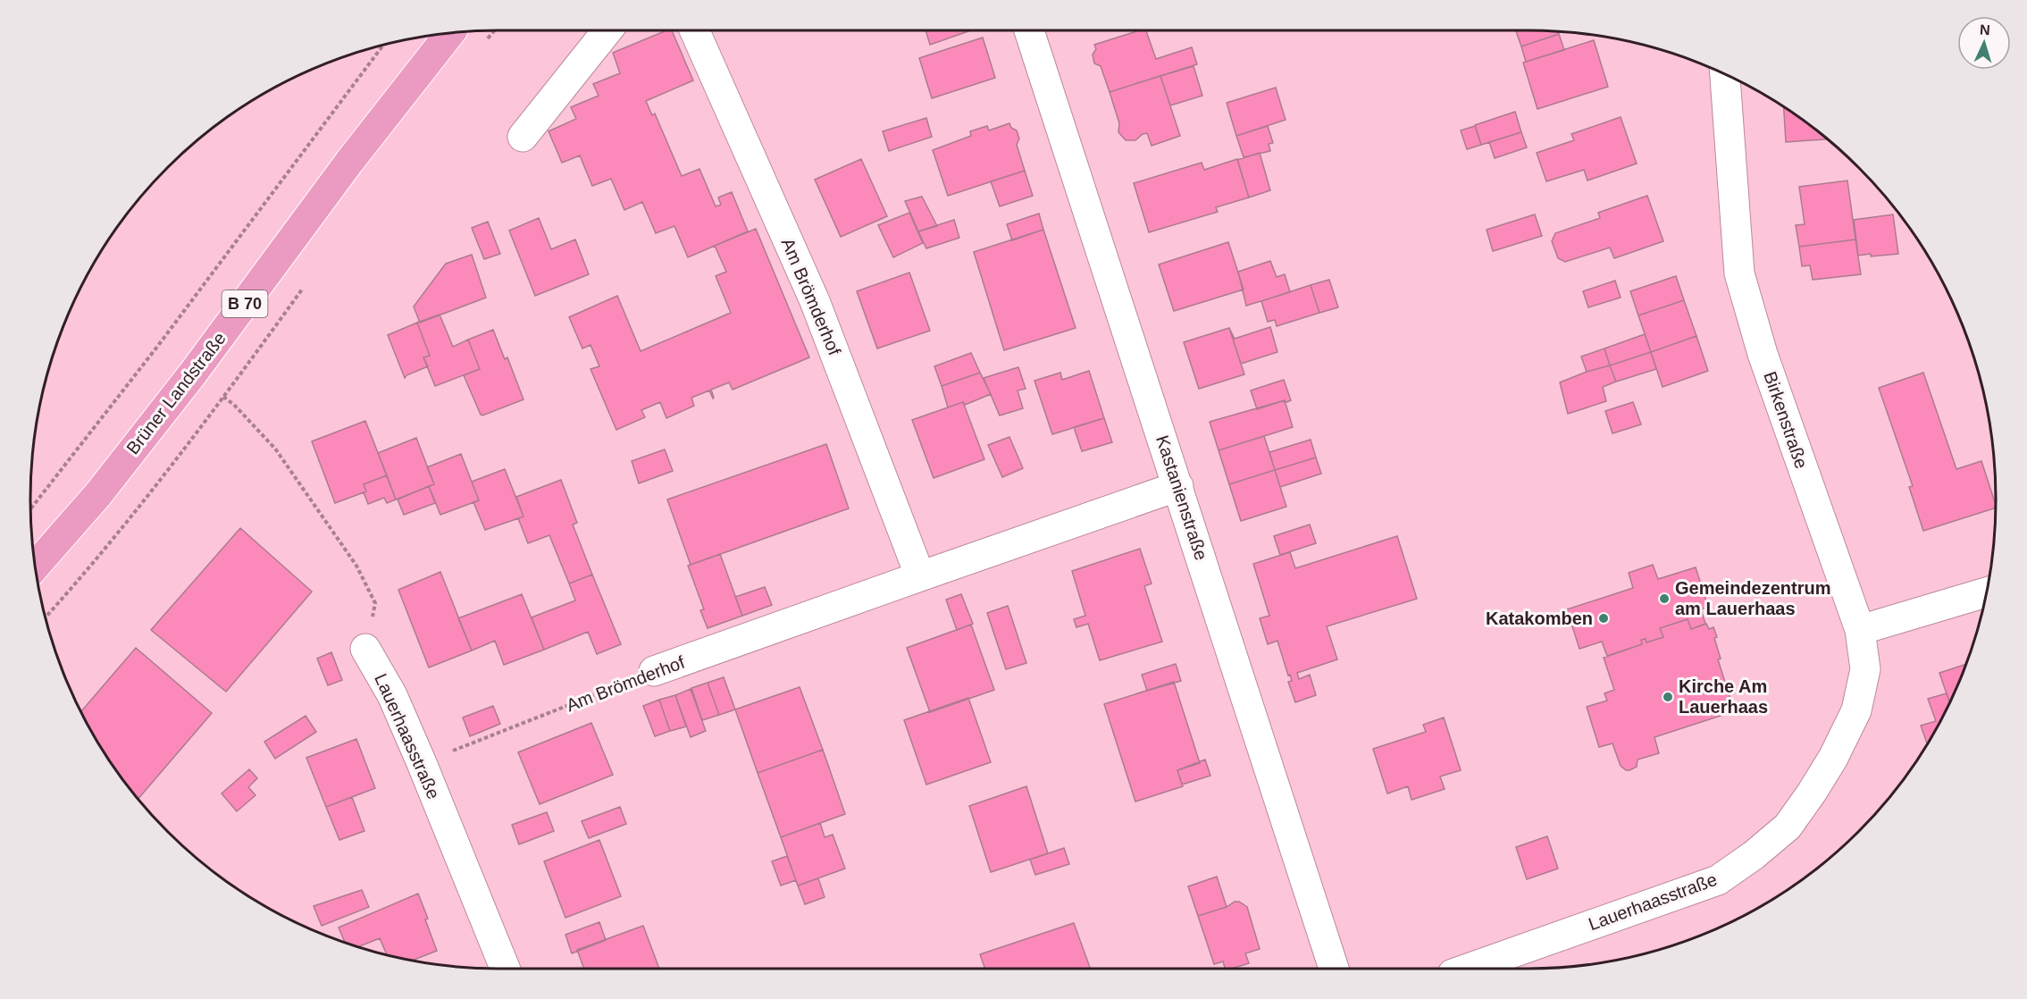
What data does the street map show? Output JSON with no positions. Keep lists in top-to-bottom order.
{
  "streets": {
    "main road": ["B 70", "Brüner Landstraße"],
    "street": [
      "Am Brömderhof",
      "Birkenstraße",
      "Kastanienstraße",
      "Lauerhaasstraße"
    ]
  },
  "crossings": [
    ["Am Brömderhof", "Kastanienstraße"],
    ["Am Brömderhof", "Lauerhaasstraße"],
    ["Birkenstraße", "Lauerhaasstraße"]
  ],
  "places": ["Gemeindezentrum am Lauerhaas", "Katakomben", "Kirche Am Lauerhaas"],
  "north": "top"
}
